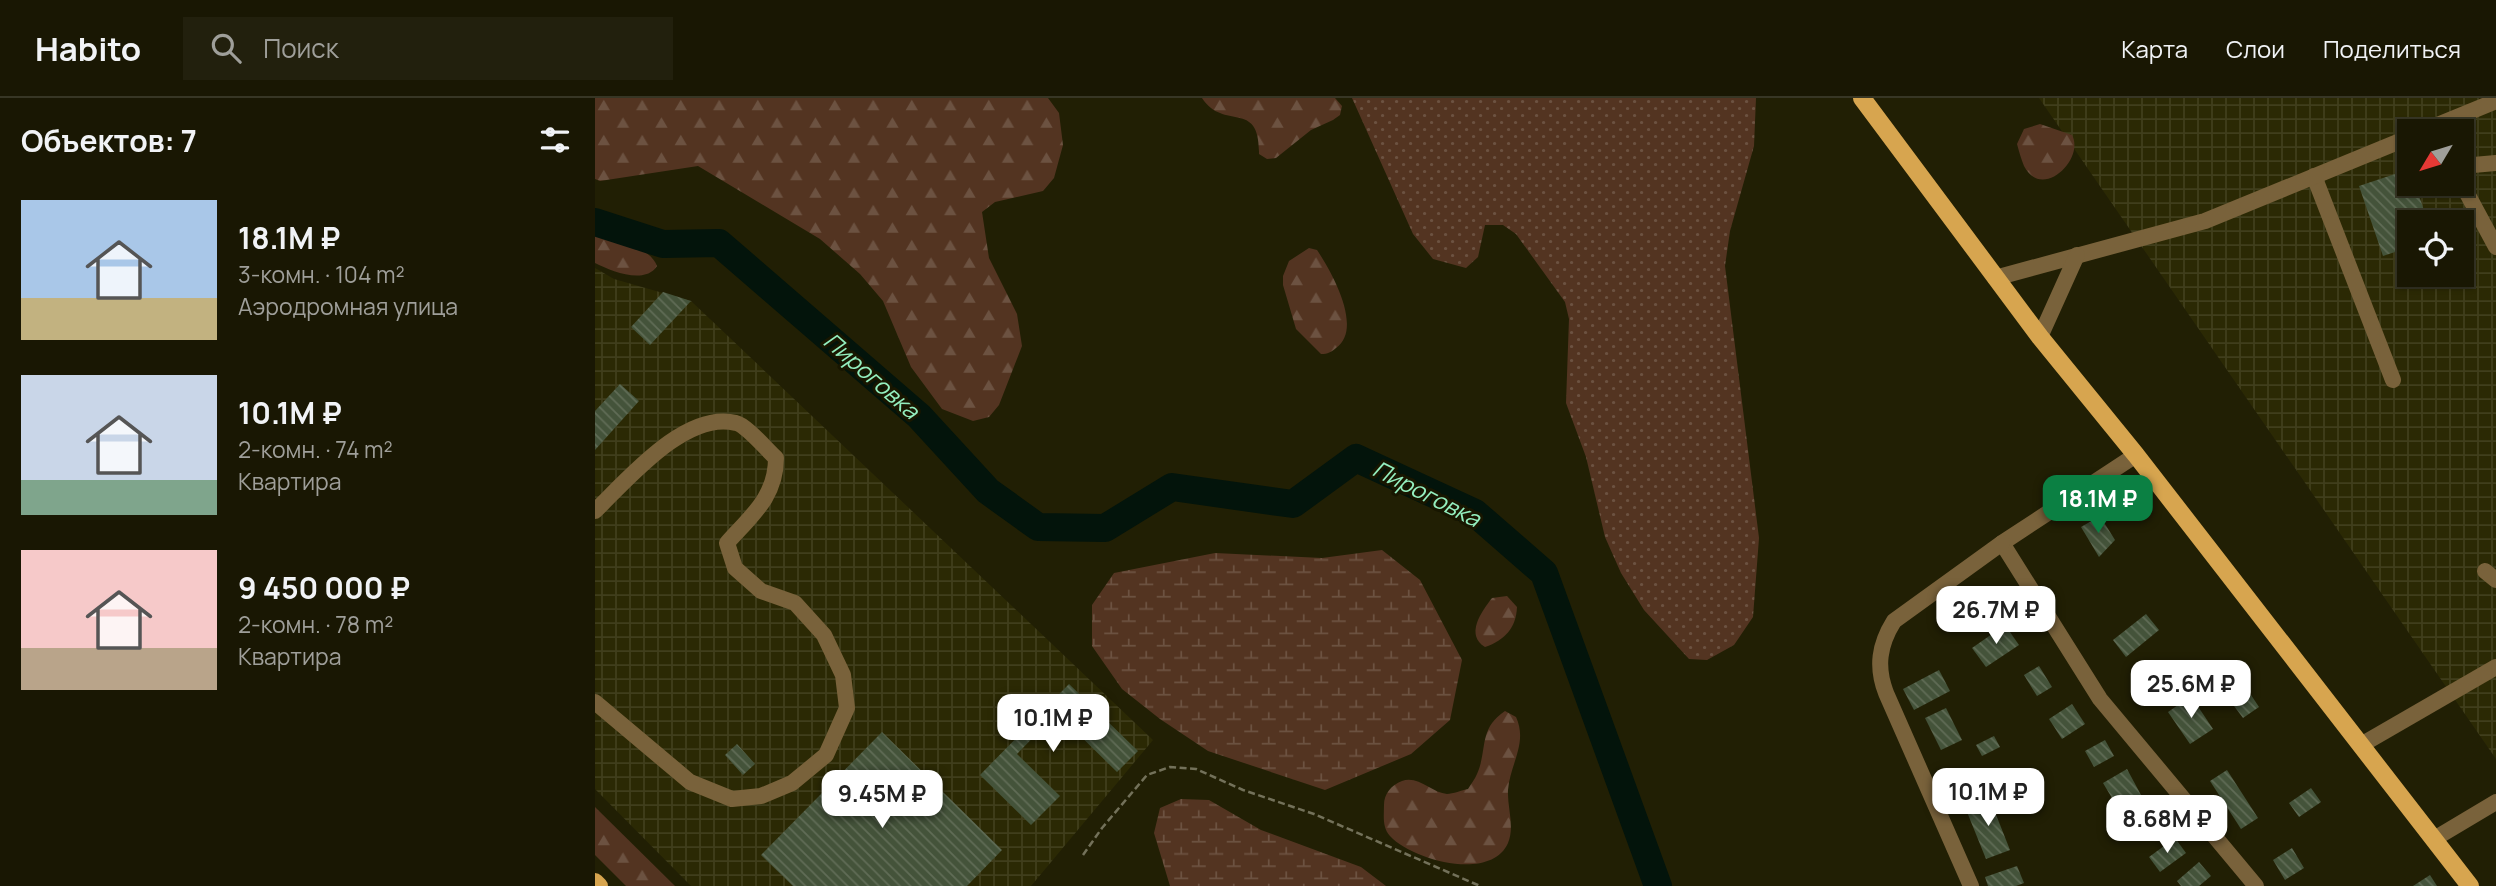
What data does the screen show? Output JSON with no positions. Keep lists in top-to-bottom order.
{
  "water": ["Пироговка"],
  "north": "bottom left",
  "page": {
    "header": "Habito",
    "search": "Поиск",
    "nav": ["Карта", "Слои", "Поделиться"],
    "heading": "Объектов: 7",
    "list": [
      {
        "name": "18.1M ₽",
        "note": "3-комн. · 104 m² · Аэродромная улица"
      },
      {
        "name": "10.1M ₽",
        "note": "2-комн. · 74 m² · Квартира"
      },
      {
        "name": "9 450 000 ₽",
        "note": "2-комн. · 78 m² · Квартира"
      }
    ],
    "price": [
      "18.1M ₽",
      "26.7M ₽",
      "25.6M ₽",
      "10.1M ₽",
      "10.1M ₽",
      "9.45M ₽",
      "8.68M ₽"
    ]
  }
}
